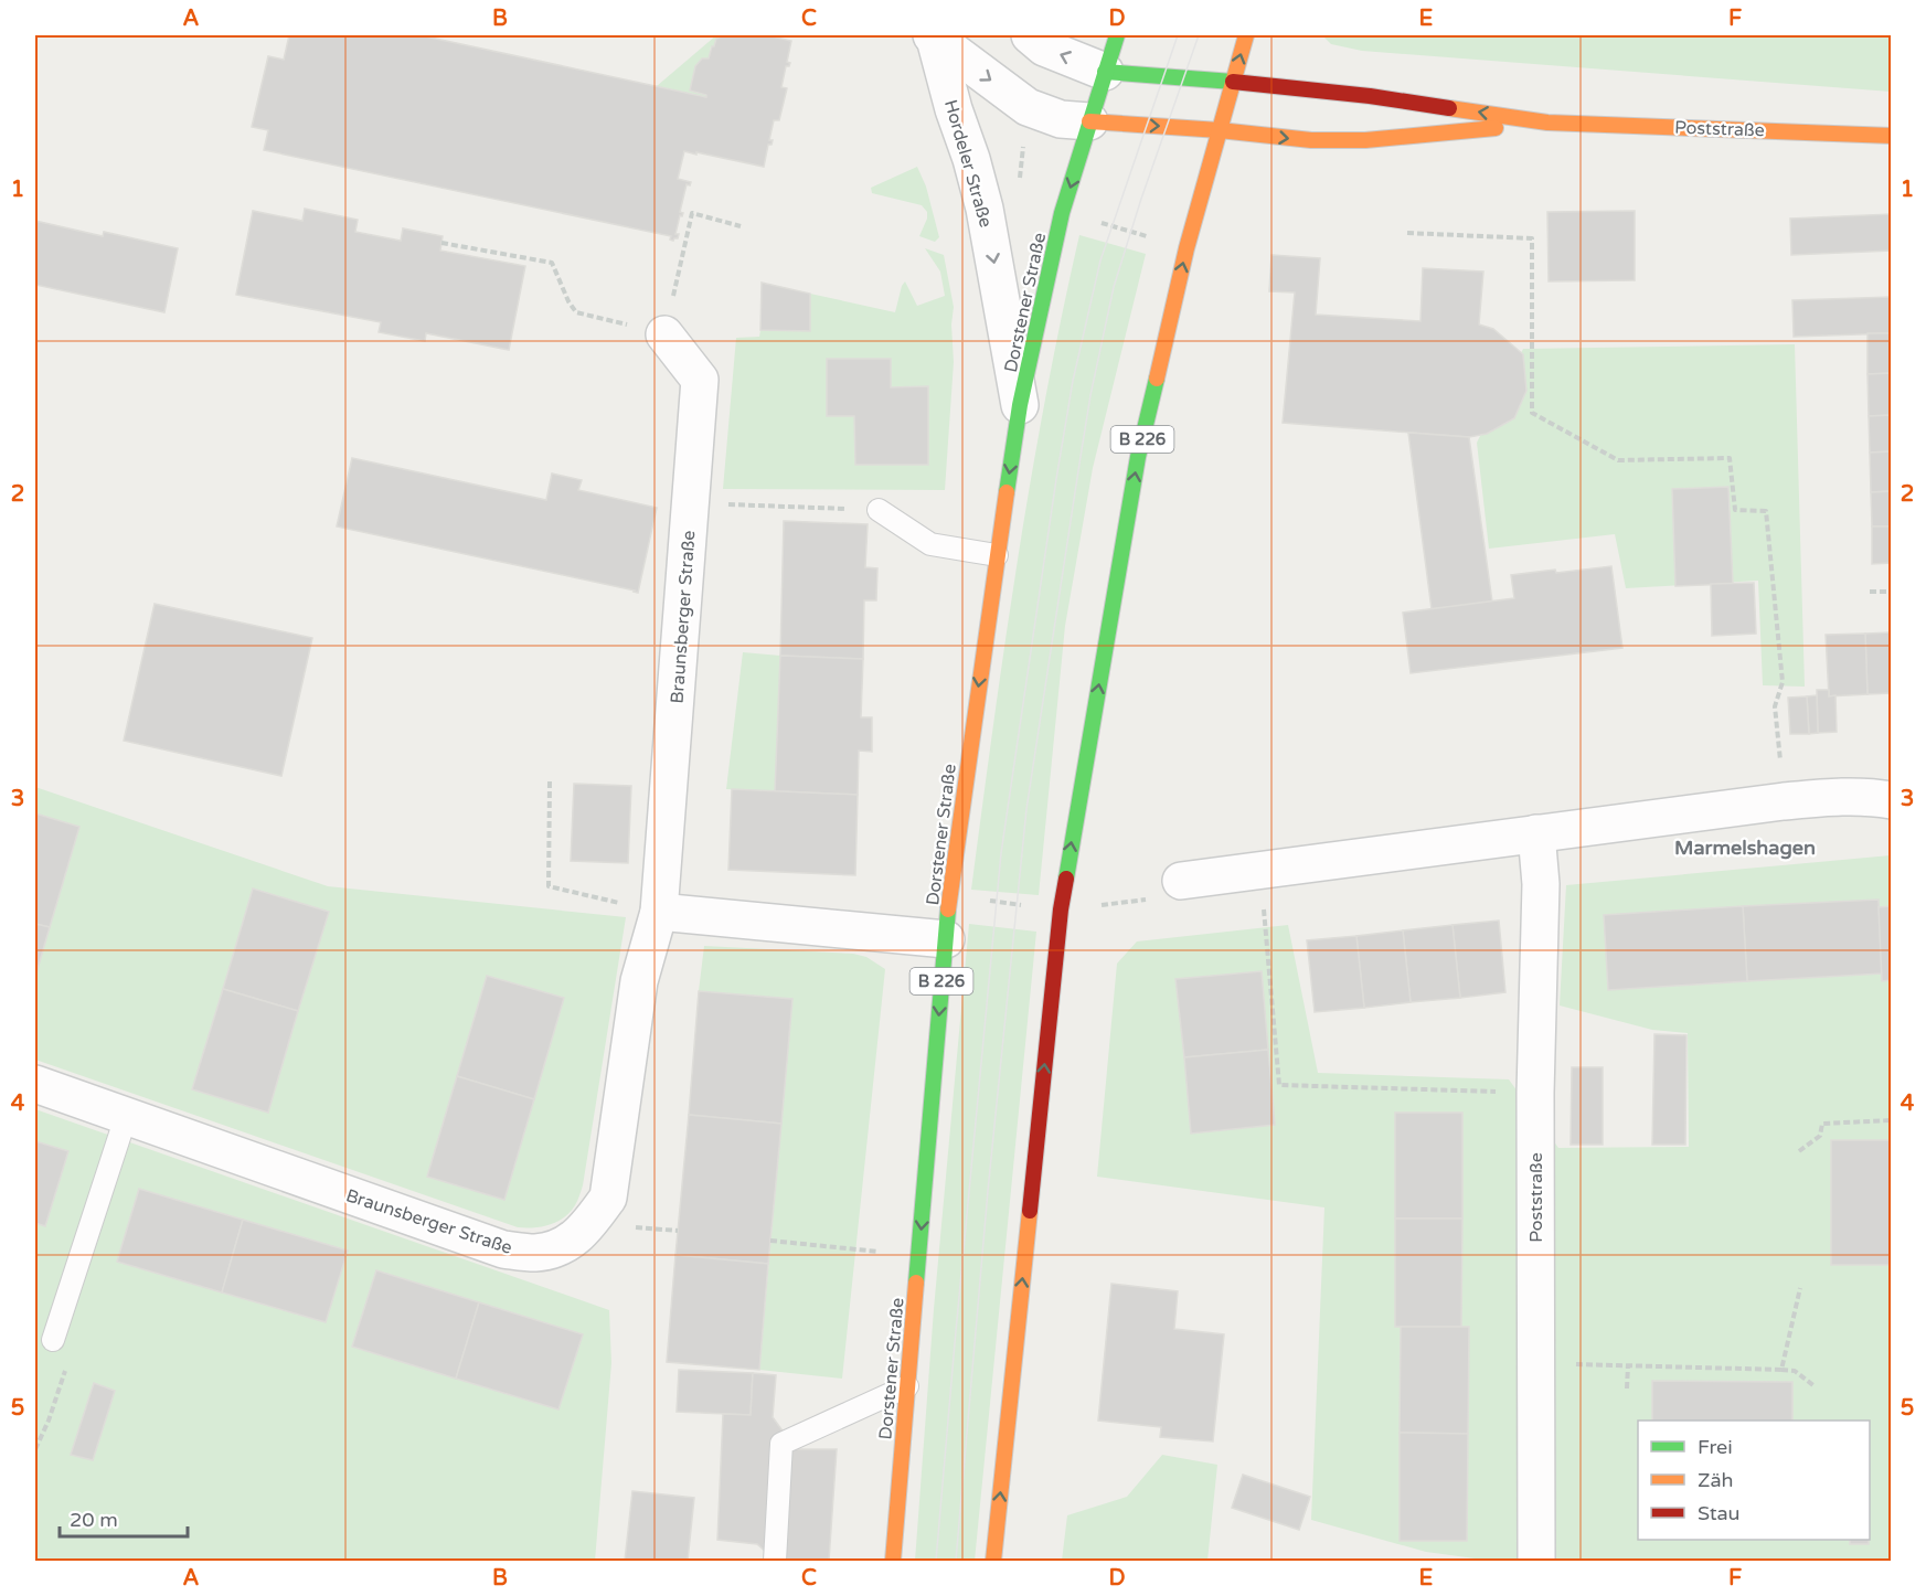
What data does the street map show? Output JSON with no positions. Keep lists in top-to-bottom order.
{
  "streets": {
    "main road": ["Poststraße", "Dorstener Straße", "B 226"],
    "street": ["Hordeler Straße", "Braunsberger Straße"]
  },
  "crossings": [
    ["Poststraße", "B 226"],
    ["Hordeler Straße", "Dorstener Straße"]
  ],
  "one_way": ["Hordeler Straße"],
  "districts": ["Marmelshagen"],
  "legend": ["Frei", "Zäh", "Stau"],
  "scale_bar": "20 m",
  "grid": {
    "columns": [
      "A",
      "B",
      "C",
      "D",
      "E",
      "F"
    ],
    "rows": [
      "1",
      "2",
      "3",
      "4",
      "5"
    ]
  }
}
